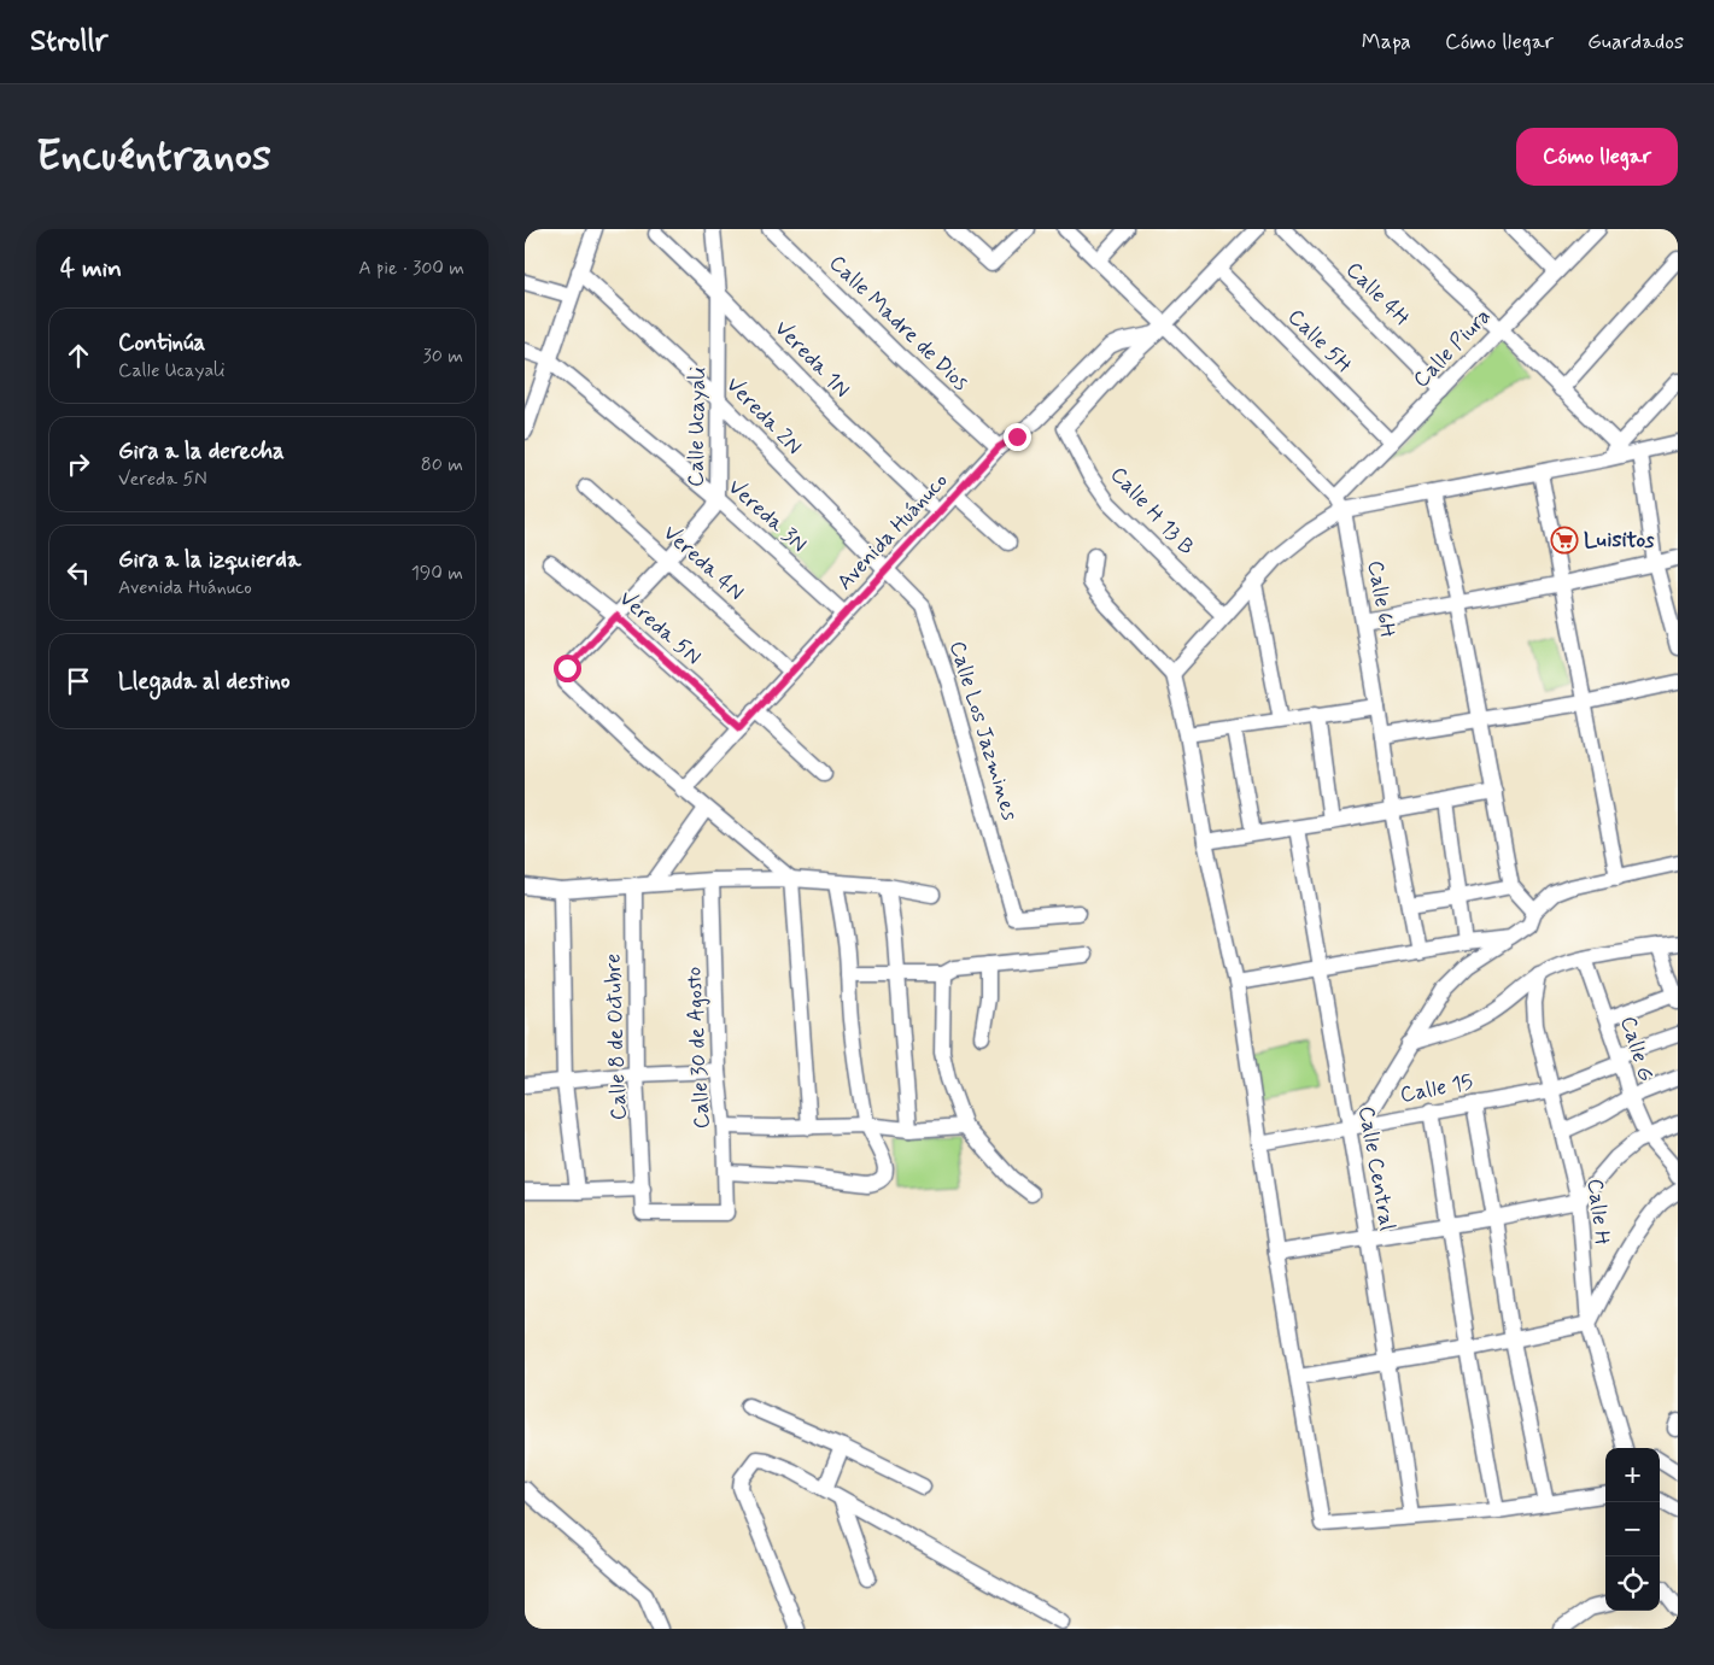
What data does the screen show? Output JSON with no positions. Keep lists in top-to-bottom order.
{
  "streets": {
    "street": [
      "Calle 4H",
      "Calle Madre de Dios",
      "Calle 5H",
      "Calle Piura",
      "Vereda 1N",
      "Vereda 2N",
      "Calle Ucayali",
      "Calle H 13 B",
      "Vereda 3N",
      "Avenida Huánuco",
      "Vereda 4N",
      "Calle 6H",
      "Vereda 5N",
      "Calle Los Jazmines",
      "Calle 8 de Octubre",
      "Calle 30 de Agosto",
      "Calle G",
      "Calle 15",
      "Calle Central",
      "Calle H"
    ]
  },
  "crossings": [
    ["Calle 4H", "Calle Piura"],
    ["Calle Madre de Dios", "Avenida Huánuco"],
    ["Calle 5H", "Calle Piura"],
    ["Calle Piura", "Calle 6H"],
    ["Vereda 1N", "Calle Ucayali"],
    ["Vereda 1N", "Avenida Huánuco"],
    ["Vereda 2N", "Calle Ucayali"],
    ["Vereda 2N", "Avenida Huánuco"],
    ["Vereda 2N", "Calle Los Jazmines"],
    ["Calle Ucayali", "Vereda 3N"],
    ["Calle Ucayali", "Avenida Huánuco"],
    ["Calle Ucayali", "Vereda 4N"],
    ["Calle Ucayali", "Vereda 5N"],
    ["Calle H 13 B", "Avenida Huánuco"],
    ["Vereda 3N", "Avenida Huánuco"],
    ["Avenida Huánuco", "Vereda 4N"],
    ["Avenida Huánuco", "Vereda 5N"],
    ["Avenida Huánuco", "Calle Los Jazmines"],
    ["Calle 8 de Octubre", "Calle 30 de Agosto"],
    ["Calle G", "Calle 15"],
    ["Calle 15", "Calle Central"],
    ["Calle 15", "Calle H"]
  ],
  "places": {
    "supermarket": ["Luisitos"]
  },
  "page": {
    "header": "Strollr",
    "nav": ["Mapa", "Cómo llegar", "Guardados"],
    "buttons": "Cómo llegar",
    "title": "Encuéntranos",
    "heading": ["4 min", "A pie · 300 m"],
    "list": [
      ["Continúa", "Calle Ucayali", "30 m"],
      ["Gira a la derecha", "Vereda 5N", "80 m"],
      ["Gira a la izquierda", "Avenida Huánuco", "190 m"],
      "Llegada al destino"
    ],
    "map_buttons": ["+", "−"]
  }
}
